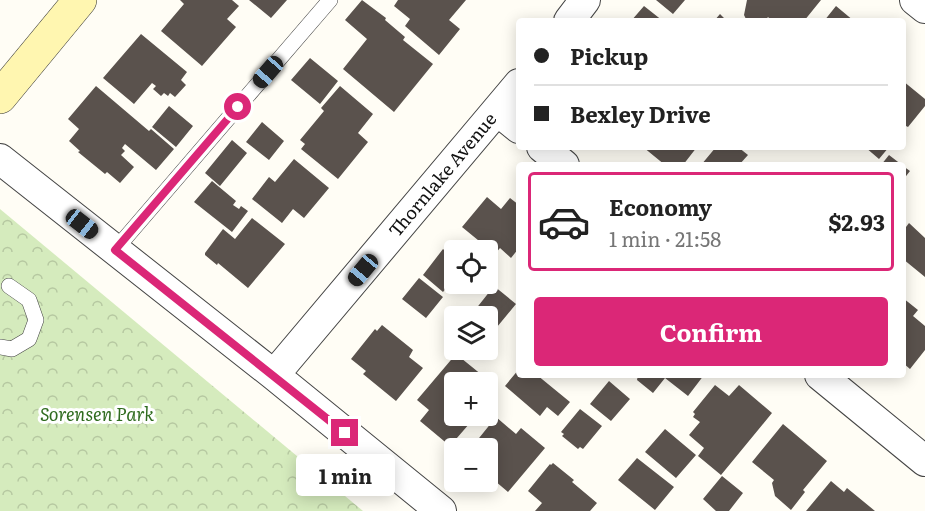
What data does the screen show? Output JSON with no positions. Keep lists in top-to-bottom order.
{
  "streets": {
    "street": ["Thornlake Avenue"]
  },
  "parks": ["Sorensen Park"],
  "page": {
    "banner": ["Pickup", "Bexley Drive"],
    "list": [
      {
        "name": "Economy",
        "note": "1 min · 21:58",
        "value": "$2.93"
      }
    ],
    "map_buttons": ["+", "−"],
    "buttons": "Confirm",
    "bubble": "1 min"
  }
}
